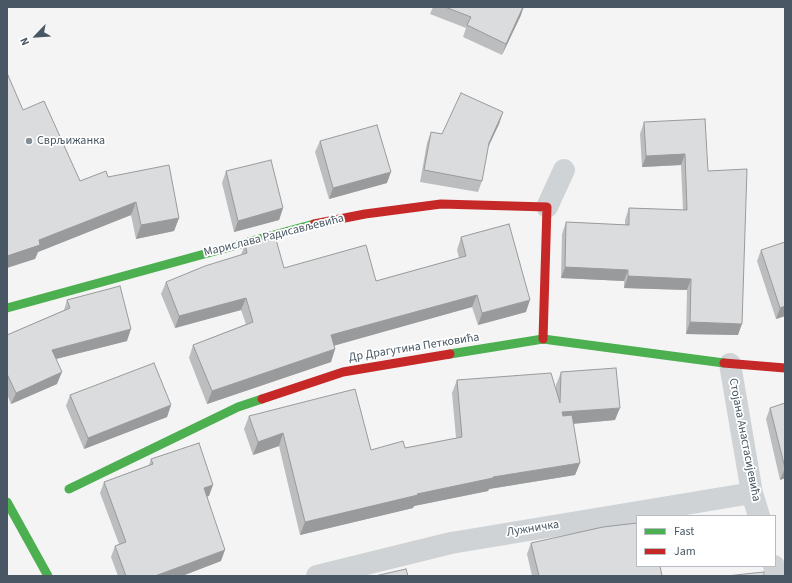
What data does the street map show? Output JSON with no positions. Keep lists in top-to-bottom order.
{
  "streets": {
    "street": [
      "Марислава Радисављевића",
      "Др Драгутина Петковића",
      "Стојана Анастасијевића",
      "Лужничка"
    ]
  },
  "crossings": [
    ["Др Драгутина Петковића", "Стојана Анастасијевића"],
    ["Стојана Анастасијевића", "Лужничка"]
  ],
  "places": ["Сврљижанка"],
  "legend": ["Fast", "Jam"],
  "north": "bottom left"
}
